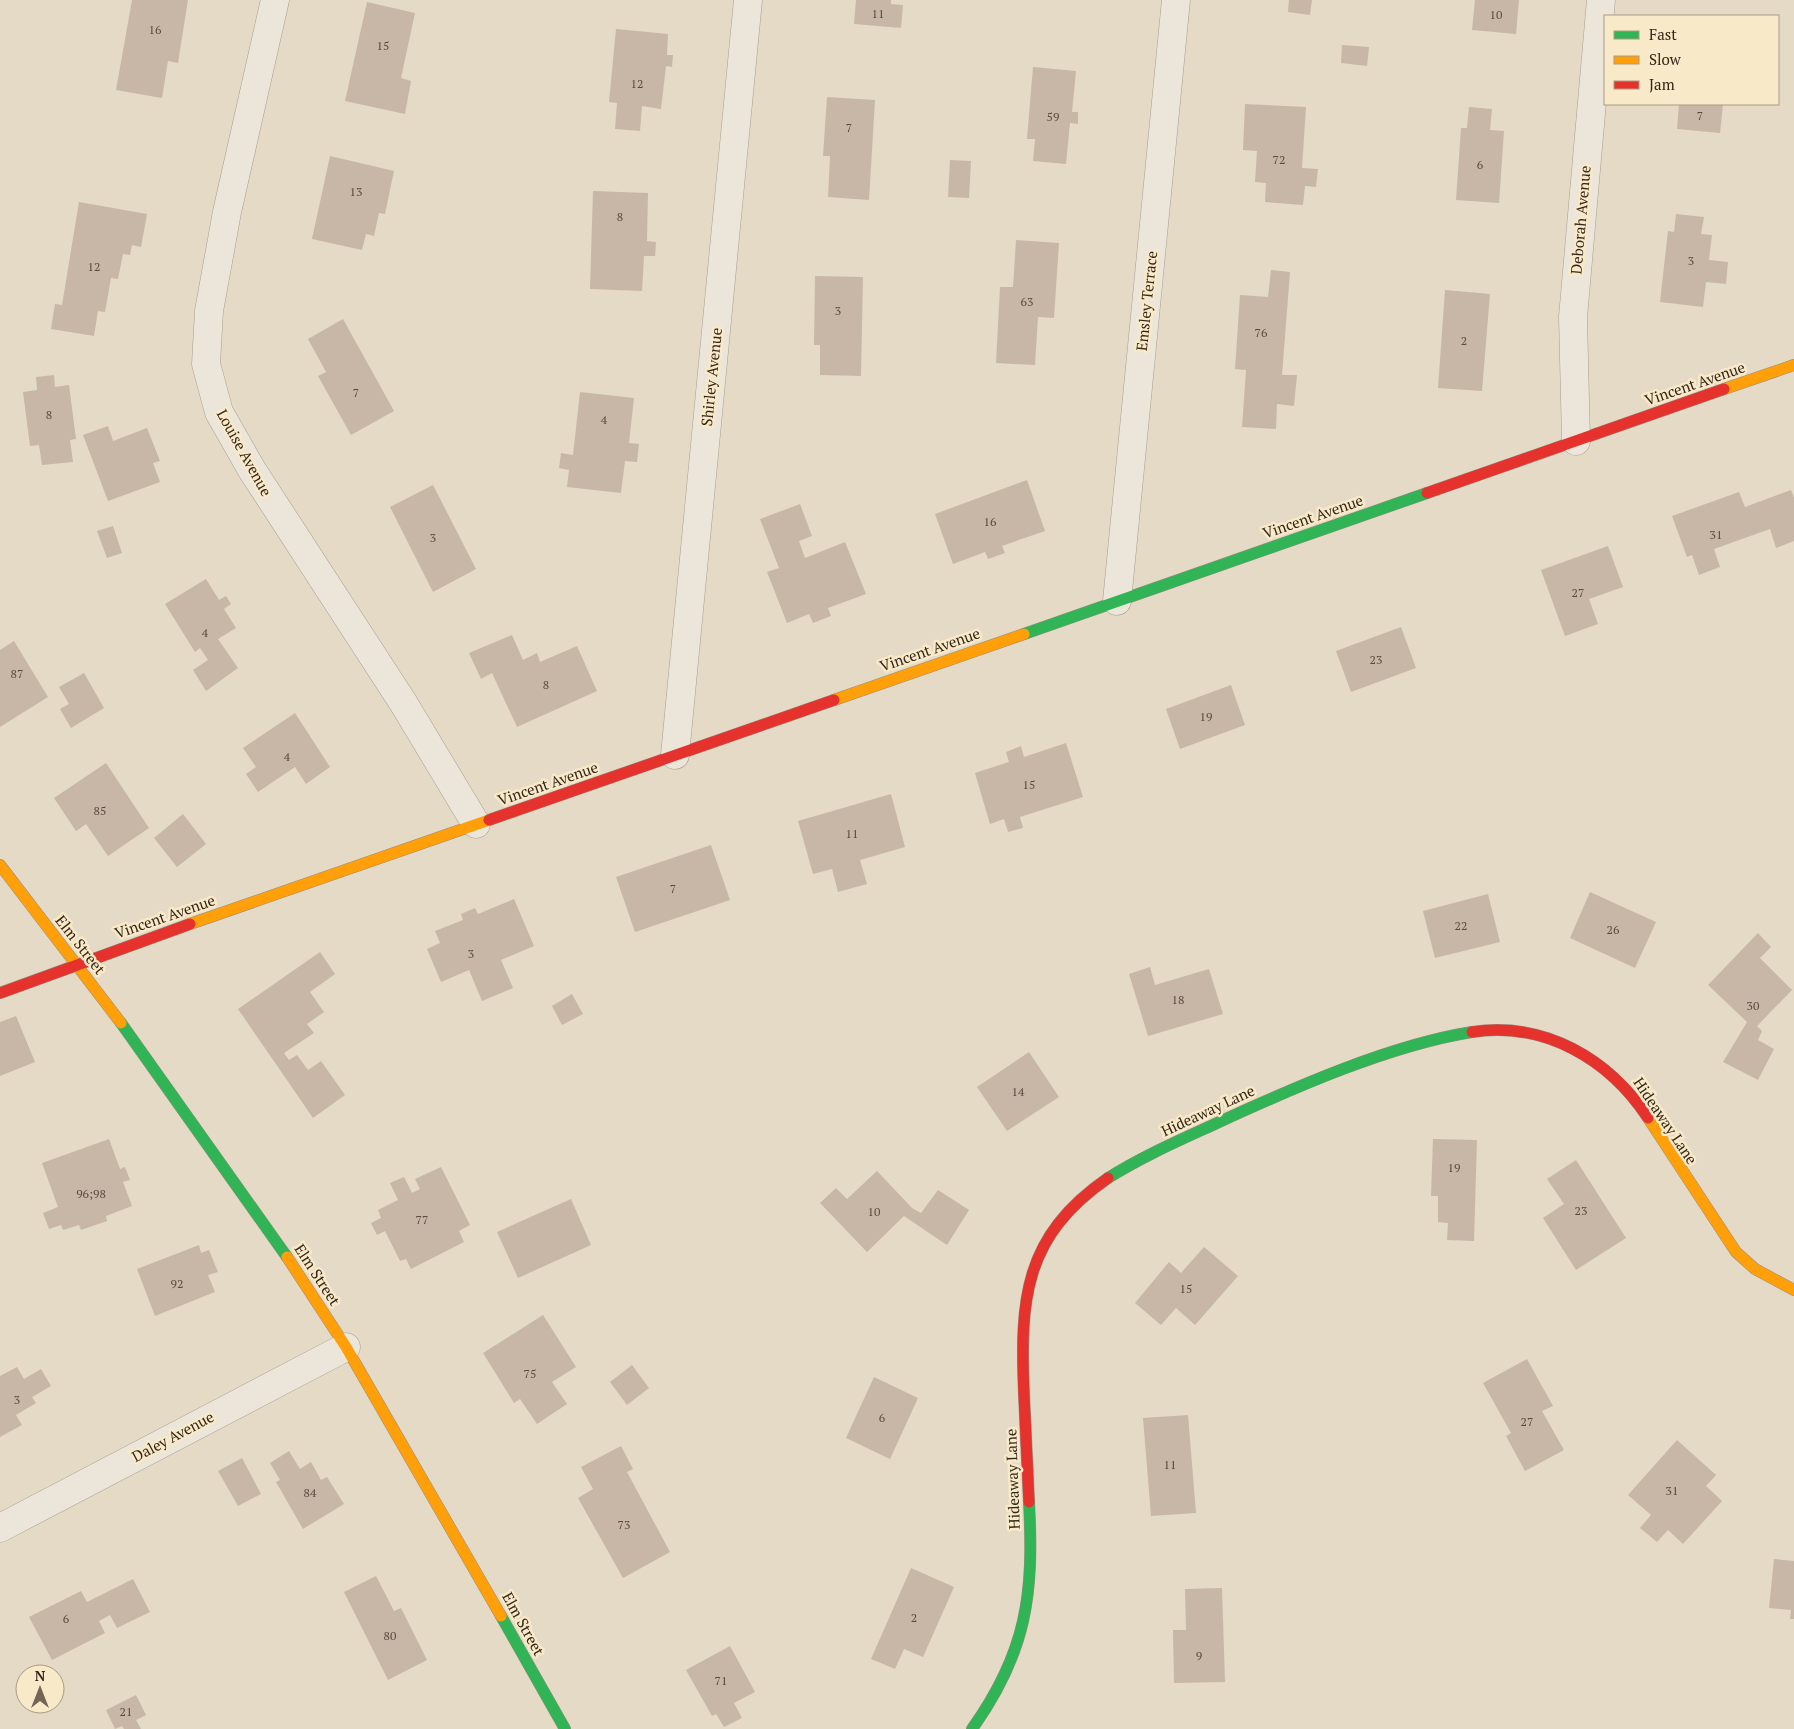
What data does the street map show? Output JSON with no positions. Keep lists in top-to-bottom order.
{
  "streets": {
    "street": [
      "Deborah Avenue",
      "Emsley Terrace",
      "Shirley Avenue",
      "Vincent Avenue",
      "Louise Avenue",
      "Elm Street",
      "Hideaway Lane",
      "Daley Avenue"
    ]
  },
  "crossings": [
    ["Deborah Avenue", "Vincent Avenue"],
    ["Emsley Terrace", "Vincent Avenue"],
    ["Shirley Avenue", "Vincent Avenue"],
    ["Vincent Avenue", "Louise Avenue"],
    ["Vincent Avenue", "Elm Street"],
    ["Elm Street", "Daley Avenue"]
  ],
  "house_numbers": [
    "11",
    "10",
    "16",
    "15",
    "12",
    "7",
    "59",
    "7",
    "72",
    "6",
    "13",
    "8",
    "3",
    "12",
    "63",
    "3",
    "76",
    "2",
    "7",
    "8",
    "4",
    "16",
    "31",
    "3",
    "27",
    "4",
    "23",
    "87",
    "8",
    "19",
    "4",
    "15",
    "85",
    "11",
    "7",
    "22",
    "26",
    "3",
    "18",
    "30",
    "14",
    "19",
    "96;98",
    "23",
    "10",
    "77",
    "92",
    "15",
    "75",
    "3",
    "6",
    "27",
    "11",
    "31",
    "84",
    "73",
    "2",
    "6",
    "80",
    "9",
    "71",
    "21"
  ],
  "legend": ["Fast", "Slow", "Jam"],
  "north": "top"
}
